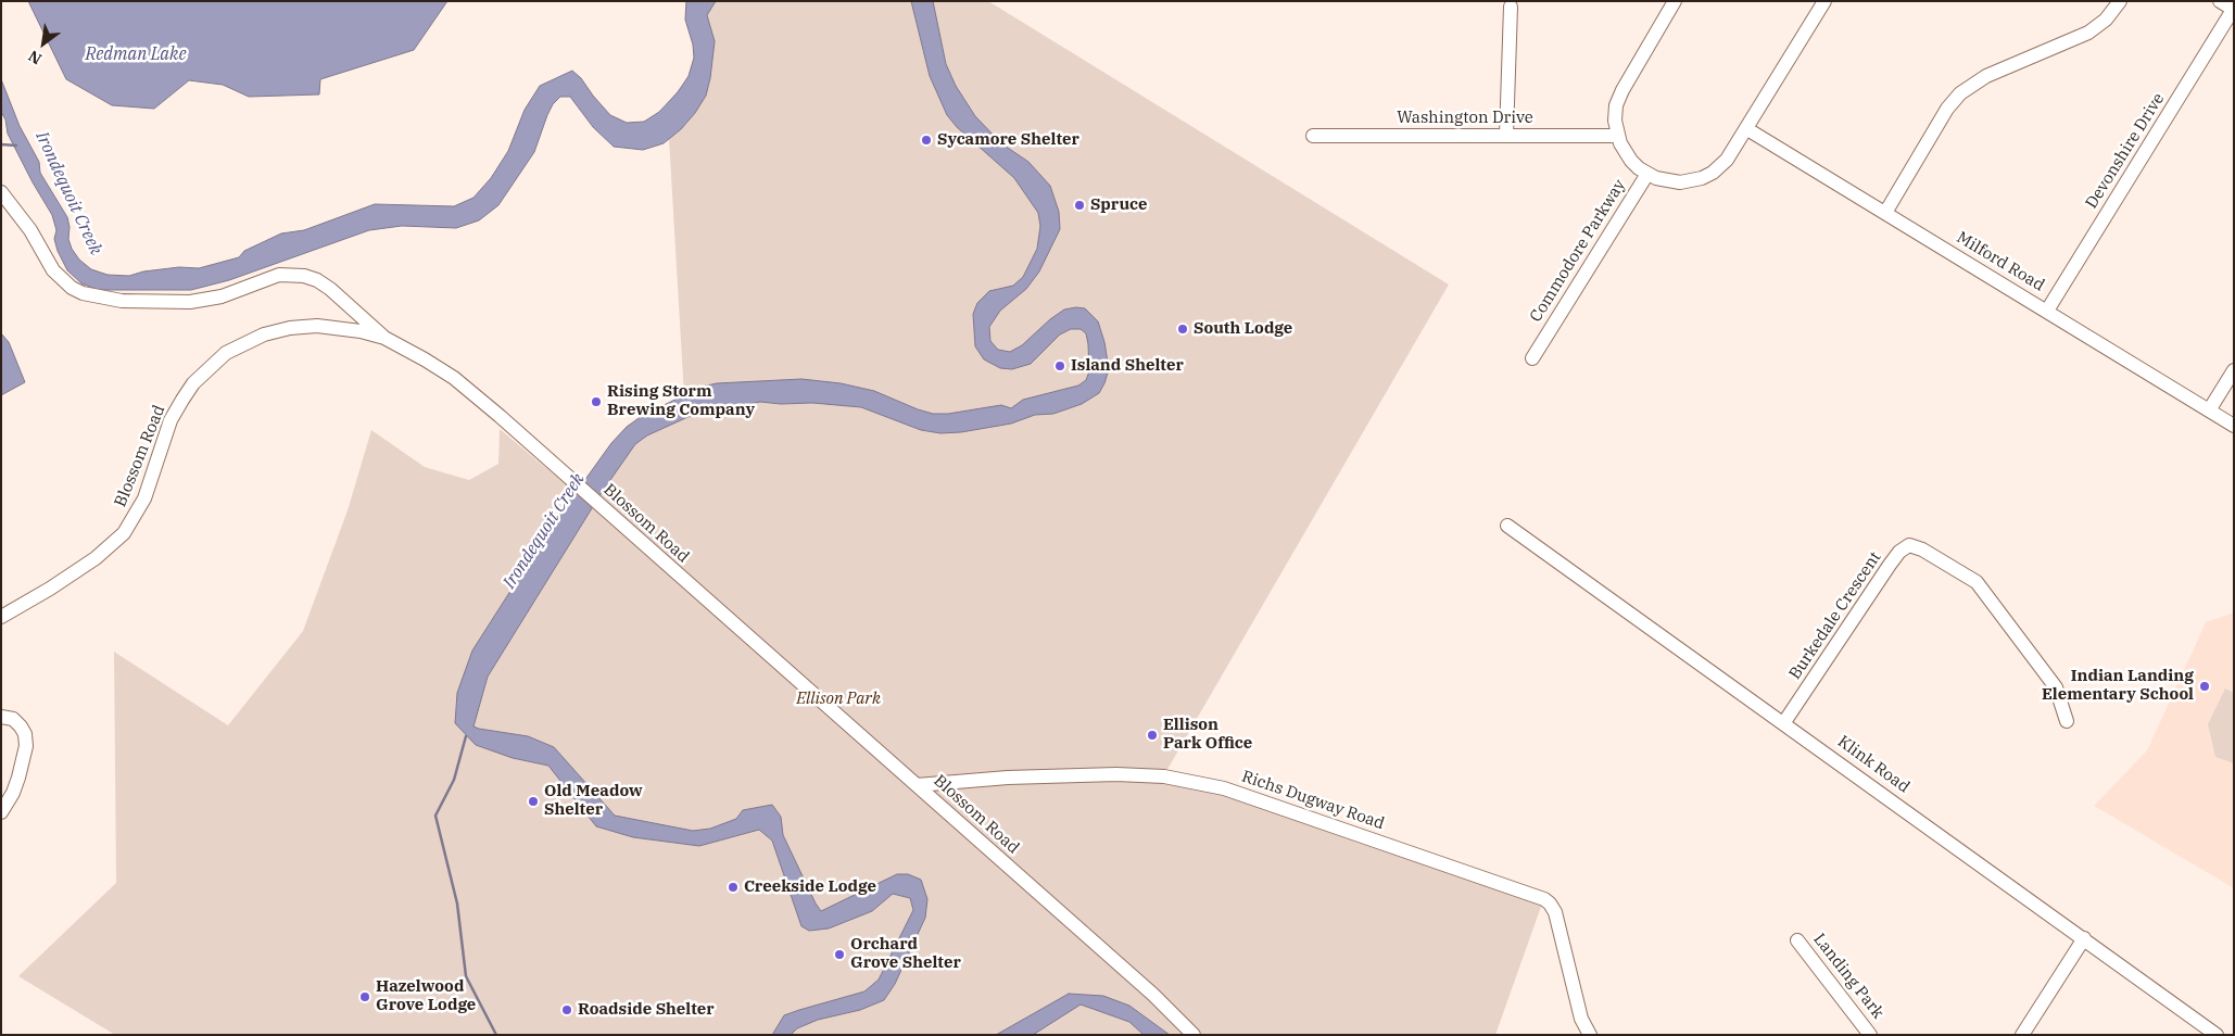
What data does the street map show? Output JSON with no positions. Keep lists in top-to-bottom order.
{
  "streets": {
    "street": [
      "Washington Drive",
      "Devonshire Drive",
      "Commodore Parkway",
      "Milford Road",
      "Blossom Road",
      "Burkedale Crescent",
      "Klink Road",
      "Richs Dugway Road",
      "Landing Park"
    ]
  },
  "crossings": [
    ["Devonshire Drive", "Milford Road"],
    ["Commodore Parkway", "Milford Road"],
    ["Blossom Road", "Richs Dugway Road"],
    ["Burkedale Crescent", "Klink Road"]
  ],
  "water": ["Redman Lake", "Irondequoit Creek"],
  "parks": ["Ellison Park"],
  "places": [
    "Sycamore Shelter",
    "Spruce",
    "South Lodge",
    "Island Shelter",
    "Rising Storm Brewing Company",
    "Indian Landing Elementary School",
    "Ellison Park Office",
    "Old Meadow Shelter",
    "Creekside Lodge",
    "Orchard Grove Shelter",
    "Hazelwood Grove Lodge",
    "Roadside Shelter"
  ],
  "north": "bottom left"
}
